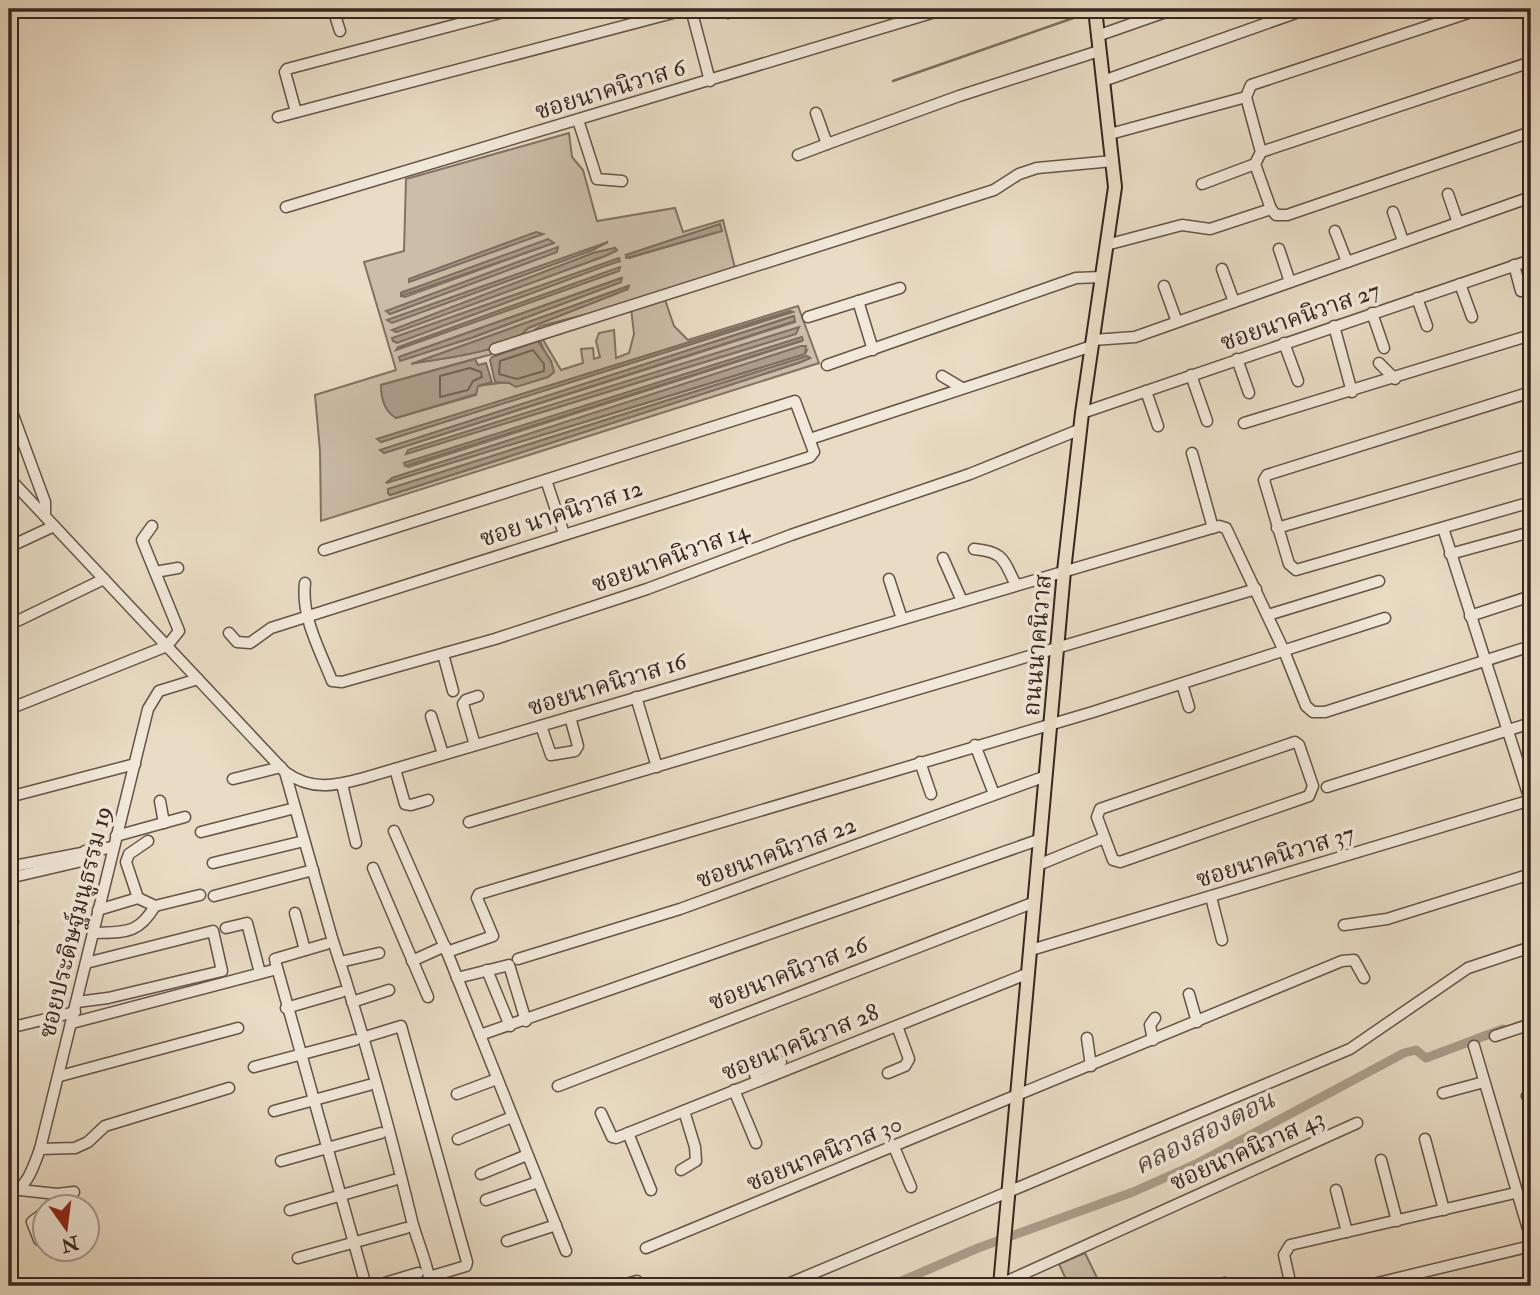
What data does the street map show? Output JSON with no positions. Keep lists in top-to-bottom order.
{
  "streets": {
    "main road": ["ถนนนาคนิวาส"],
    "street": [
      "ซอยนาคนิวาส 6",
      "ซอยนาคนิวาส 27",
      "ซอย นาคนิวาส 12",
      "ซอยนาคนิวาส 14",
      "ซอยนาคนิวาส 16",
      "ซอยนาคนิวาส 22",
      "ซอยนาคนิวาส 37",
      "ซอยประดิษฐ์มนูธรรม 19",
      "ซอยนาคนิวาส 26",
      "ซอยนาคนิวาส 28",
      "ซอยนาคนิวาส 43",
      "ซอยนาคนิวาส 30"
    ]
  },
  "crossings": [
    ["ซอยนาคนิวาส 27", "ถนนนาคนิวาส"],
    ["ซอย นาคนิวาส 12", "ซอยนาคนิวาส 14"],
    ["ซอยนาคนิวาส 14", "ถนนนาคนิวาส"],
    ["ถนนนาคนิวาส", "ซอยนาคนิวาส 16"],
    ["ถนนนาคนิวาส", "ซอยนาคนิวาส 22"],
    ["ถนนนาคนิวาส", "ซอยนาคนิวาส 37"],
    ["ถนนนาคนิวาส", "ซอยนาคนิวาส 26"],
    ["ถนนนาคนิวาส", "ซอยนาคนิวาส 28"],
    ["ถนนนาคนิวาส", "ซอยนาคนิวาส 43"],
    ["ถนนนาคนิวาส", "ซอยนาคนิวาส 30"],
    ["ซอยนาคนิวาส 16", "ซอยประดิษฐ์มนูธรรม 19"]
  ],
  "water": ["คลองสองตอน"],
  "north": "bottom"
}
